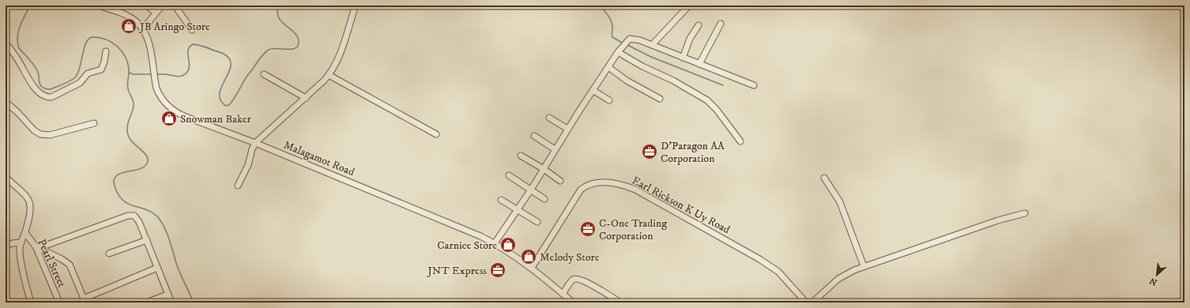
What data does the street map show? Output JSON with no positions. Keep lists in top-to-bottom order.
{
  "streets": {
    "street": ["Malagamot Road", "Earl Rickson K Uy Road", "Pearl Street"]
  },
  "crossings": [
    ["Malagamot Road", "Earl Rickson K Uy Road"]
  ],
  "places": {
    "shop": [
      "JB Aringo Store",
      "Snowman Baker",
      "Carnice Store",
      "Melody Store"
    ],
    "office": ["D'Paragon AA Corporation", "C-One Trading Corporation", "JNT Express"]
  },
  "north": "bottom left"
}
